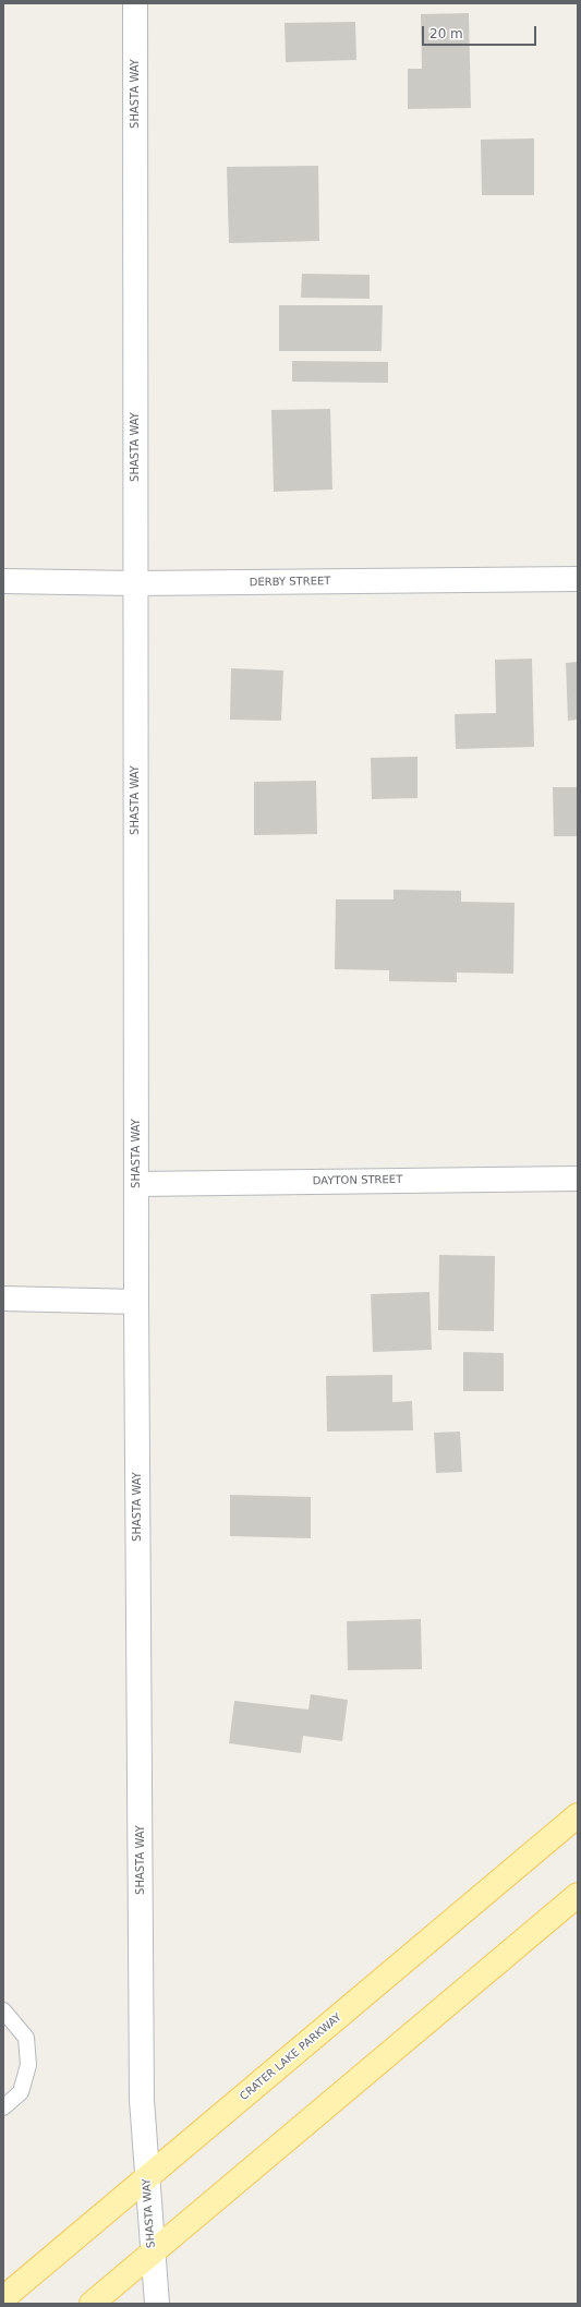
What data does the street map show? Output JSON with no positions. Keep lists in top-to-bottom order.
{
  "streets": {
    "main road": [
      "SHASTA WAY",
      "DERBY STREET",
      "DAYTON STREET",
      "CRATER LAKE PARKWAY"
    ]
  },
  "crossings": [
    ["SHASTA WAY", "DERBY STREET"],
    ["SHASTA WAY", "DAYTON STREET"],
    ["SHASTA WAY", "CRATER LAKE PARKWAY"]
  ],
  "scale_bar": "20 m"
}
